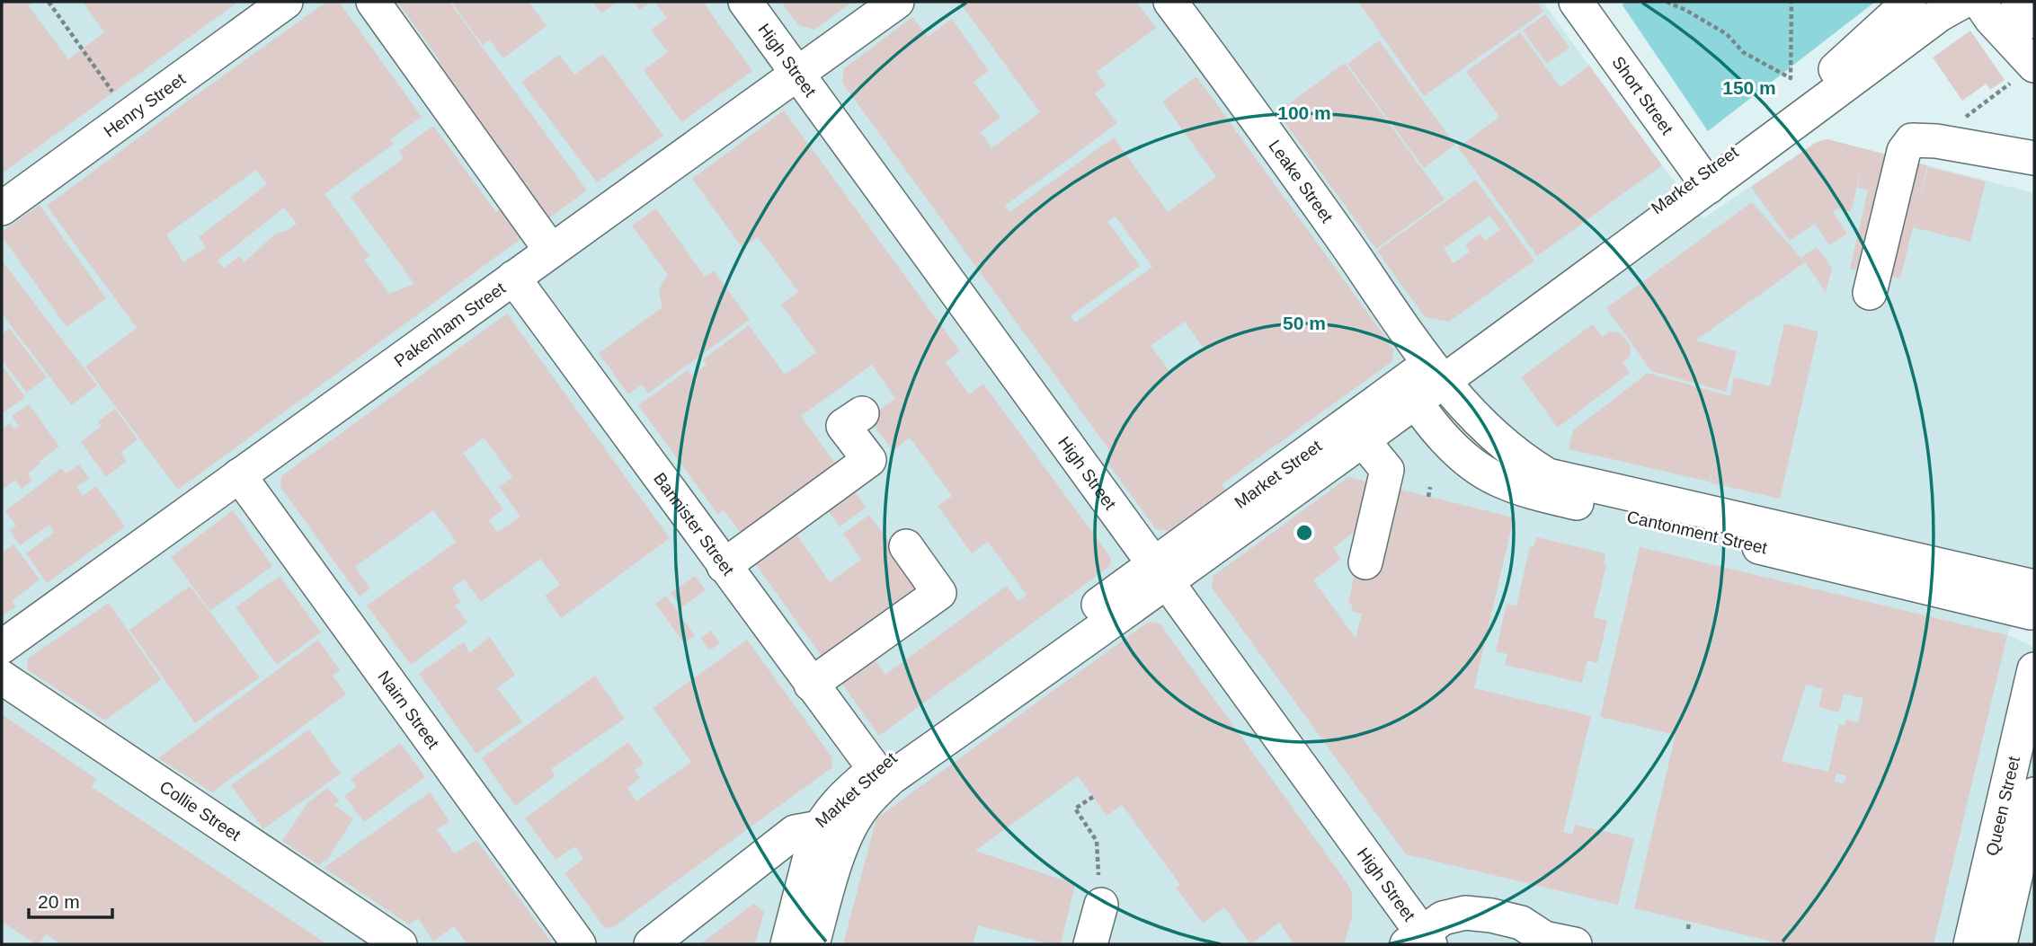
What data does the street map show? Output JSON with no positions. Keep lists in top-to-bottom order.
{
  "streets": {
    "street": [
      "High Street",
      "Short Street",
      "Henry Street",
      "Market Street",
      "Leake Street",
      "Pakenham Street",
      "Bannister Street",
      "Cantonment Street",
      "Nairn Street",
      "Queen Street",
      "Collie Street"
    ]
  },
  "crossings": [
    ["High Street", "Market Street"],
    ["High Street", "Pakenham Street"],
    ["Short Street", "Market Street"],
    ["Market Street", "Leake Street"],
    ["Market Street", "Bannister Street"],
    ["Market Street", "Cantonment Street"],
    ["Leake Street", "Cantonment Street"],
    ["Pakenham Street", "Bannister Street"],
    ["Pakenham Street", "Nairn Street"]
  ],
  "scale_bar": "20 m",
  "rings": ["150 m", "100 m", "50 m"]
}
